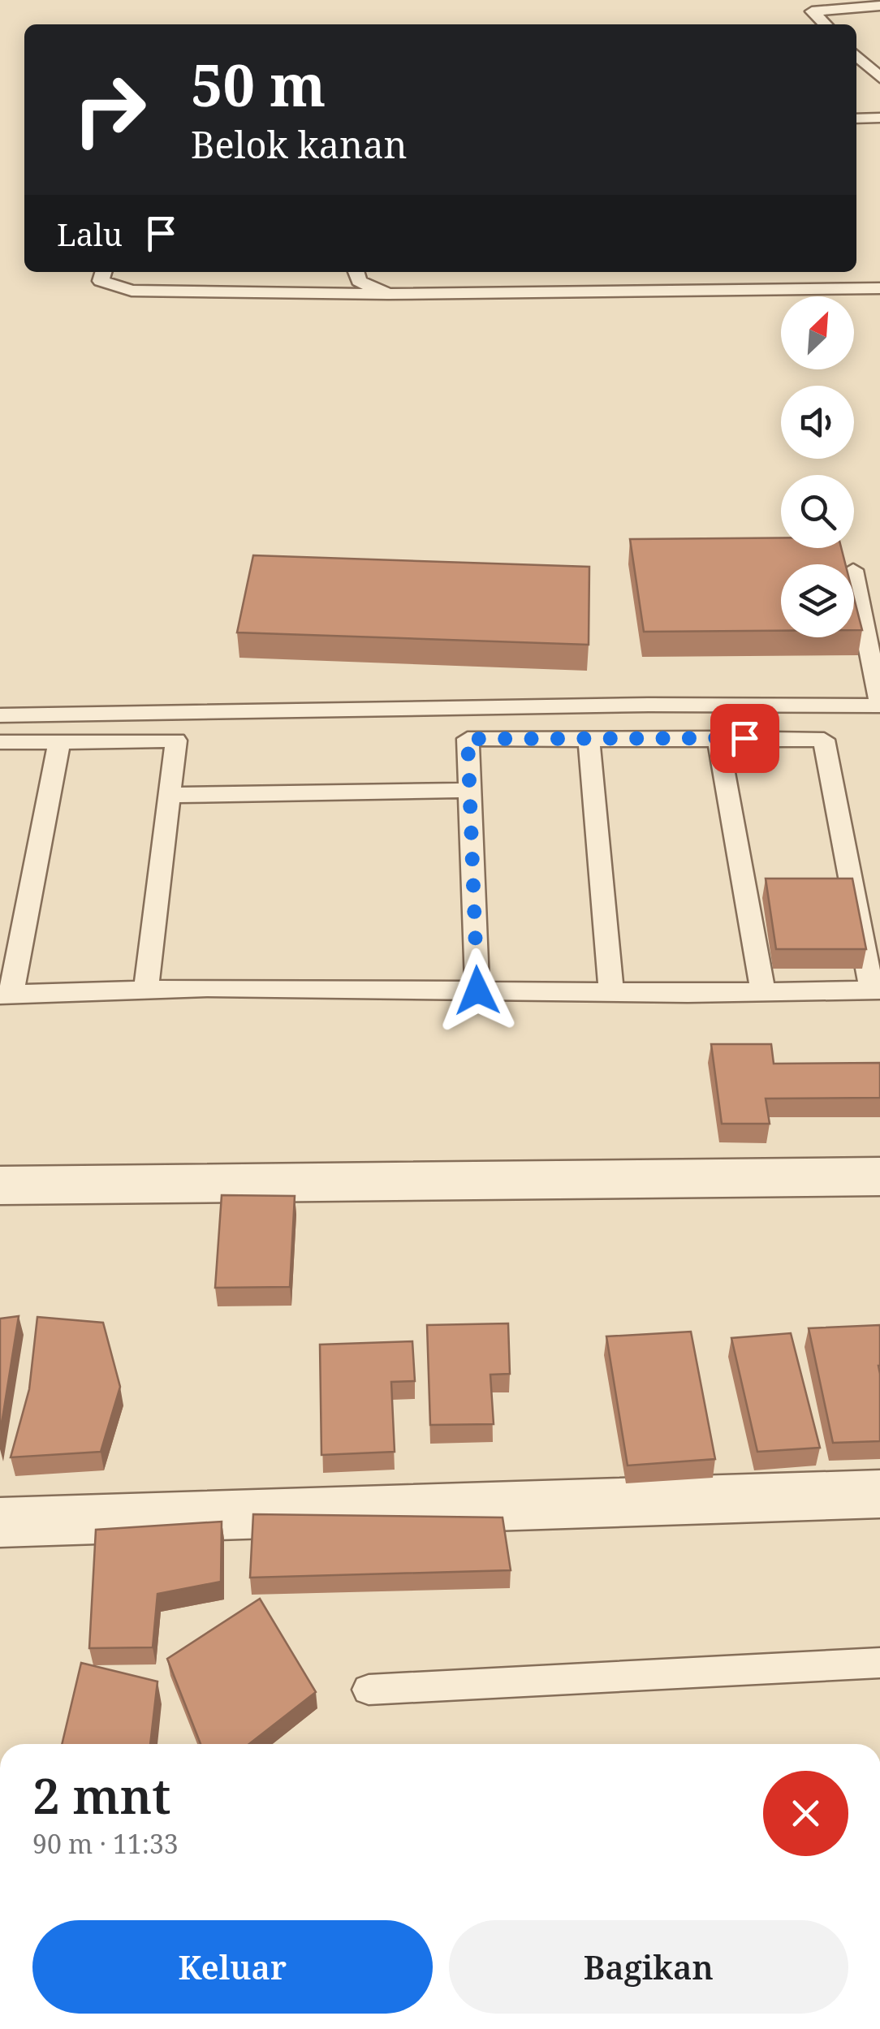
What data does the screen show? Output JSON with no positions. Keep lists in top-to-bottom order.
{
  "north": "top right",
  "page": {
    "turn": ["50 m", "Belok kanan"],
    "then": "Lalu",
    "heading": ["2 mnt", "90 m · 11:33"],
    "buttons": ["Keluar", "Bagikan"]
  }
}
